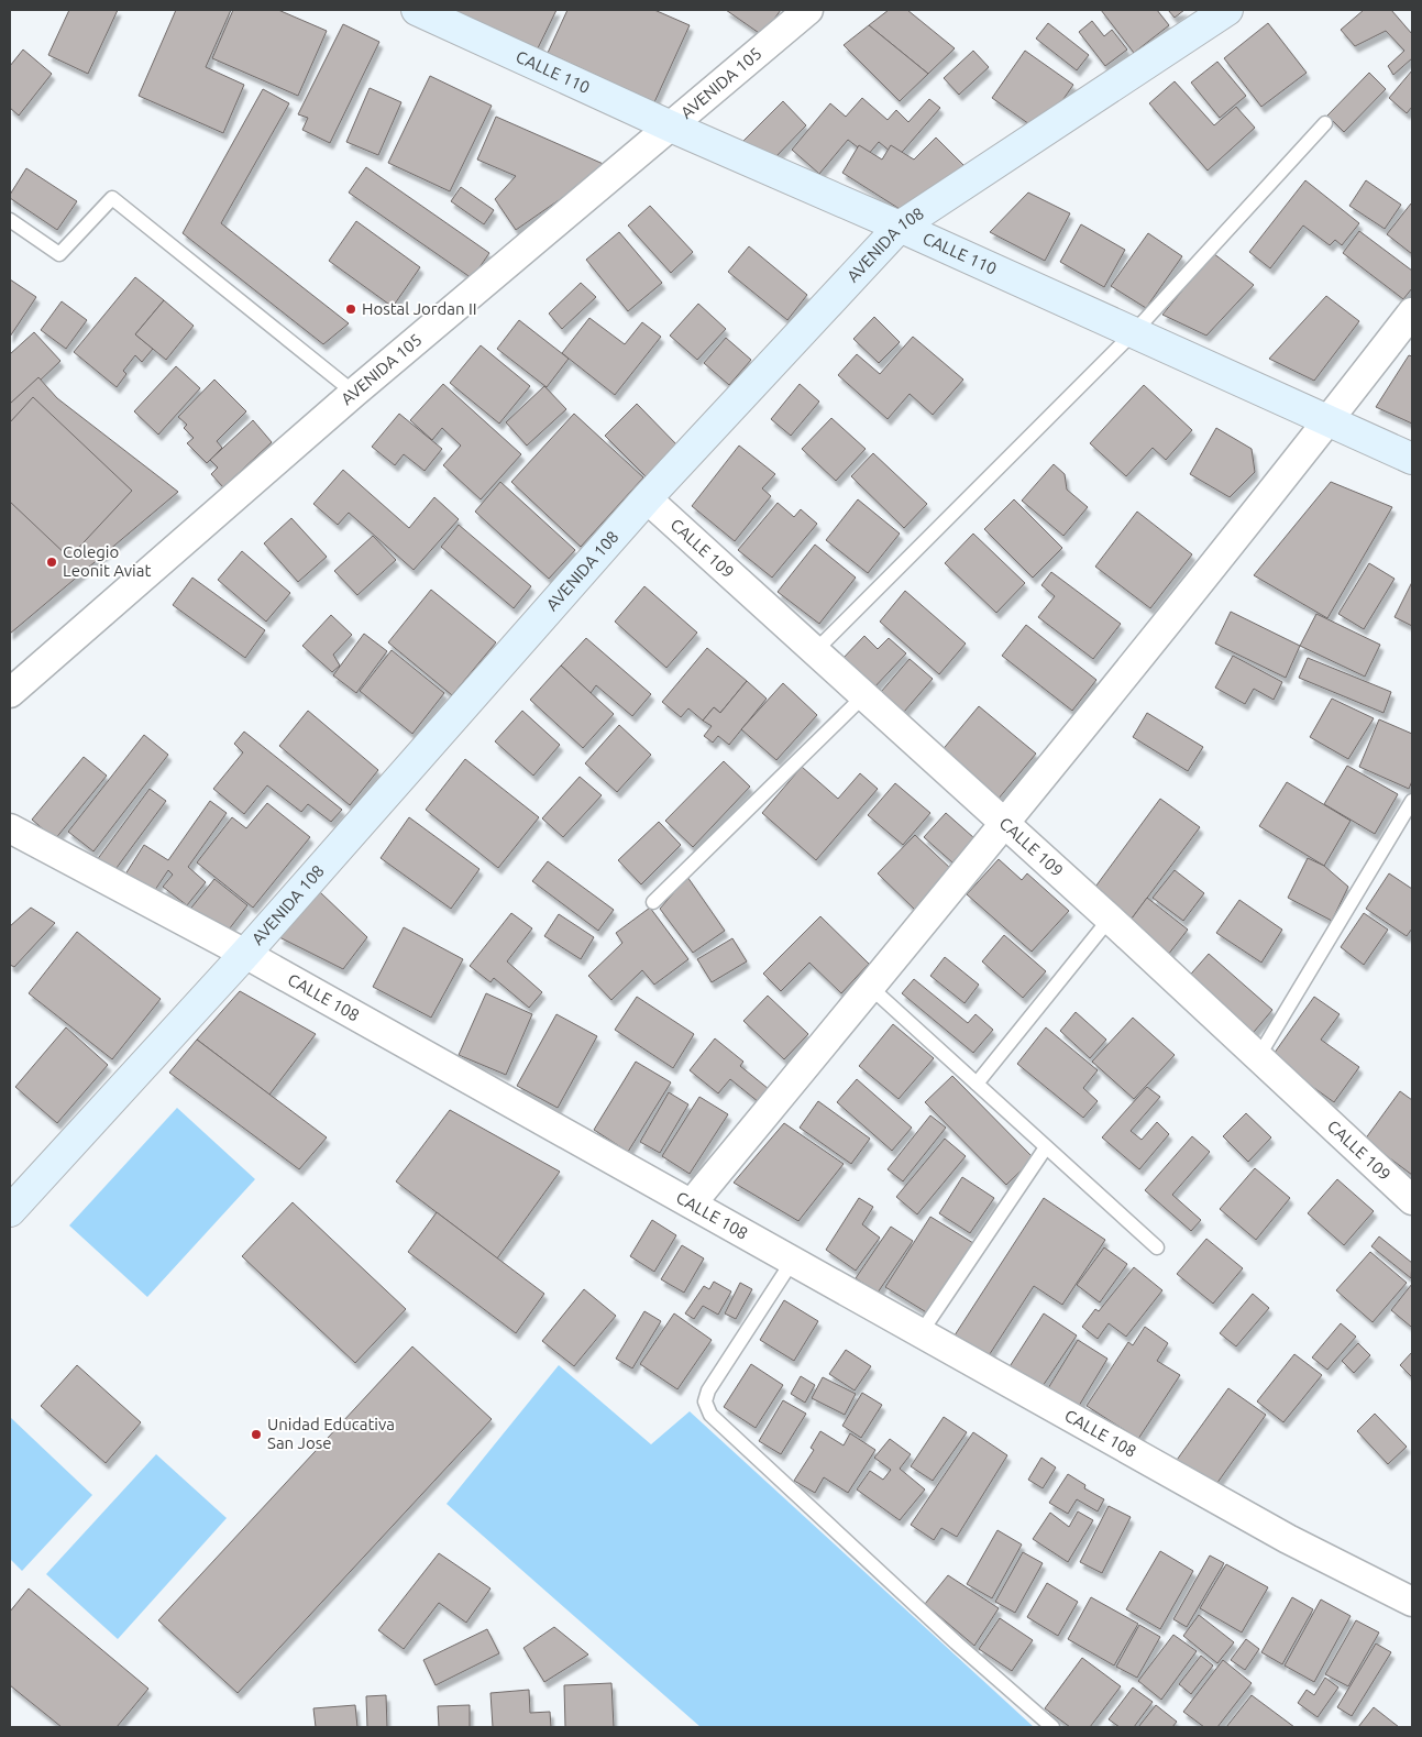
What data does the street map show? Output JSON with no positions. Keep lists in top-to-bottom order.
{
  "streets": {
    "street": [
      "CALLE 110",
      "AVENIDA 105",
      "AVENIDA 108",
      "CALLE 109",
      "CALLE 108"
    ]
  },
  "crossings": [
    ["CALLE 110", "AVENIDA 105"],
    ["CALLE 110", "AVENIDA 108"],
    ["AVENIDA 108", "CALLE 109"],
    ["AVENIDA 108", "CALLE 108"]
  ],
  "places": ["Hostal Jordan II", "Colegio Leonit Aviat", "Unidad Educativa San Jose"]
}
